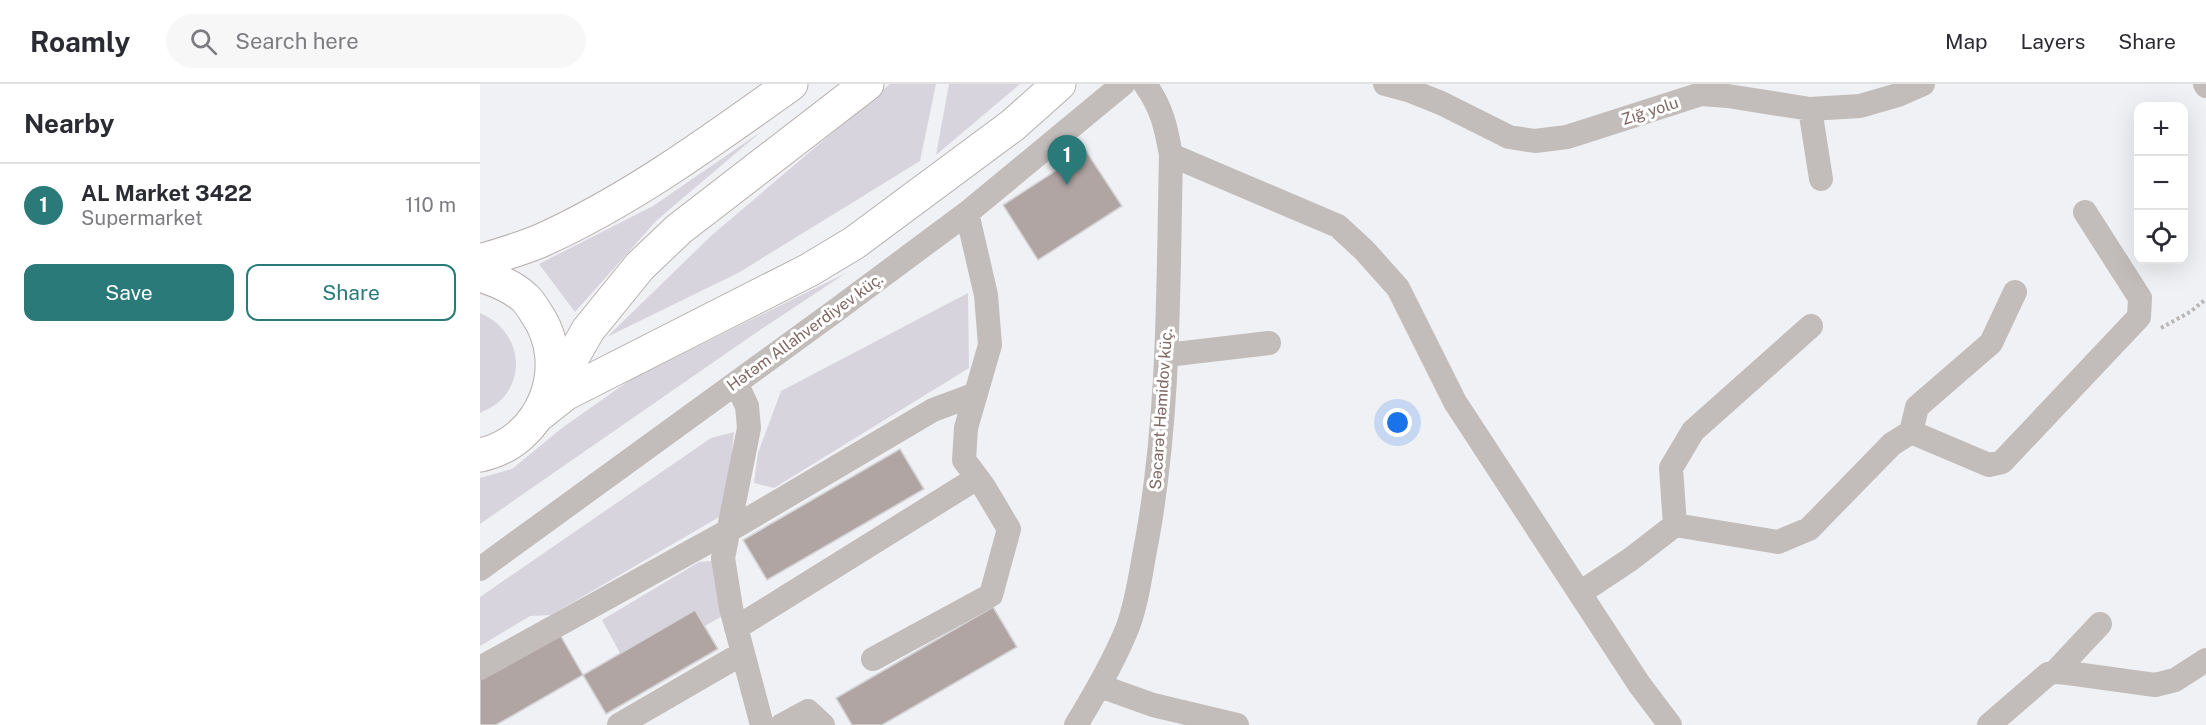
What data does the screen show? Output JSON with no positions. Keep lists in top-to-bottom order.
{
  "streets": {
    "street": ["Zığ yolu", "Hətəm Allahverdiyev küç.", "Səcarət Həmidov küç."]
  },
  "page": {
    "header": "Roamly",
    "search": "Search here",
    "nav": ["Map", "Layers", "Share"],
    "heading": "Nearby",
    "map_buttons": ["+", "−"],
    "pins": "1",
    "list": [
      {
        "mark": "1",
        "name": "AL Market 3422",
        "note": "Supermarket",
        "value": "110 m"
      }
    ],
    "buttons": ["Save", "Share"]
  }
}
